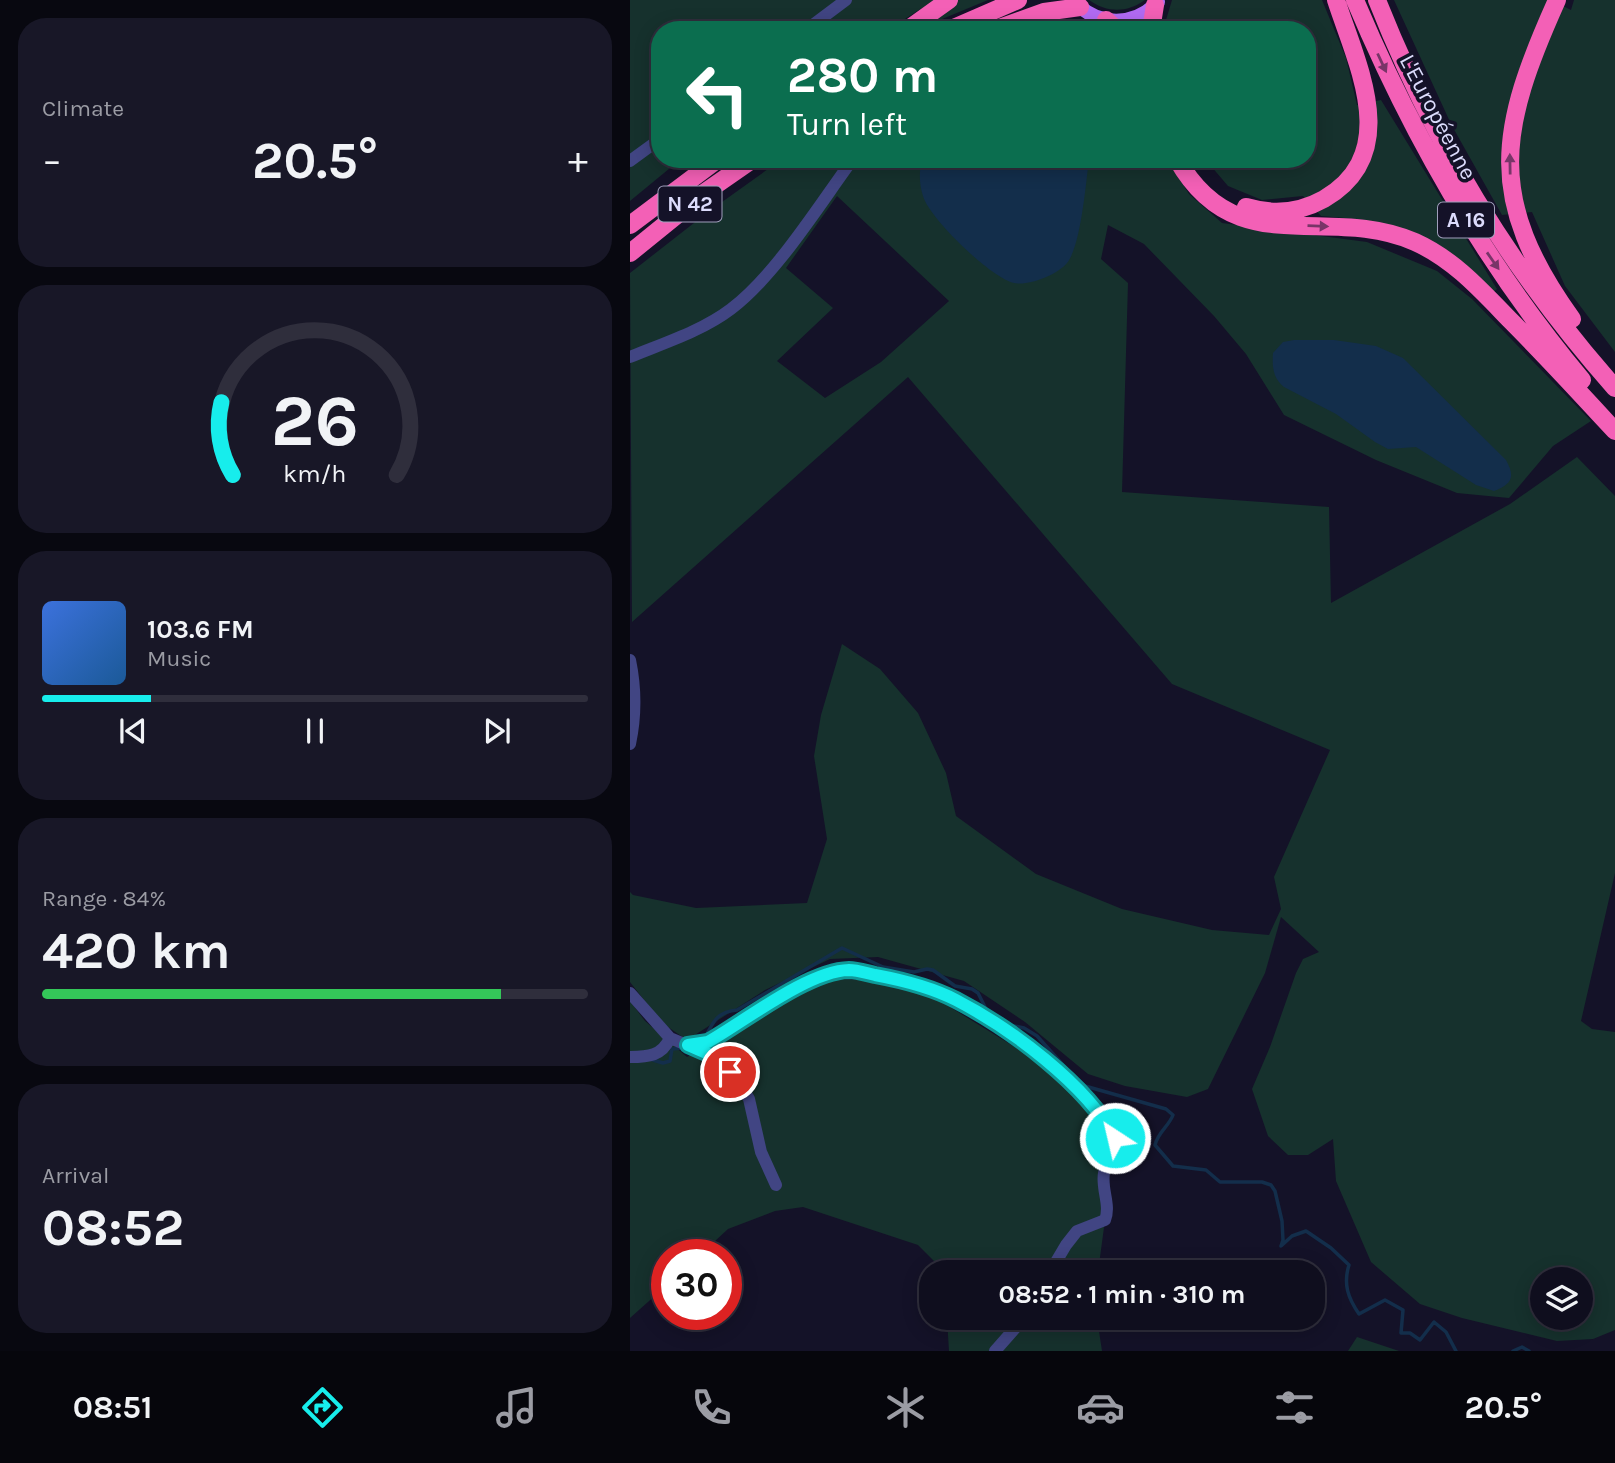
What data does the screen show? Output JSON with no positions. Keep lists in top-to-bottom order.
{
  "streets": {
    "highway": ["L'Européenne", "N 42", "A 16"]
  },
  "page": {
    "tile": [
      "Climate",
      ["Range · 84%", "420 km"],
      ["Arrival", "08:52"]
    ],
    "turn": ["280 m", "Turn left"],
    "heat": ["−", "20.5°", "+"],
    "song": ["103.6 FM", "Music"],
    "limit": "30",
    "trip": "08:52 · 1 min · 310 m",
    "tabs": ["08:51", "20.5°"],
    "gauge": ["26", "km/h"]
  }
}
